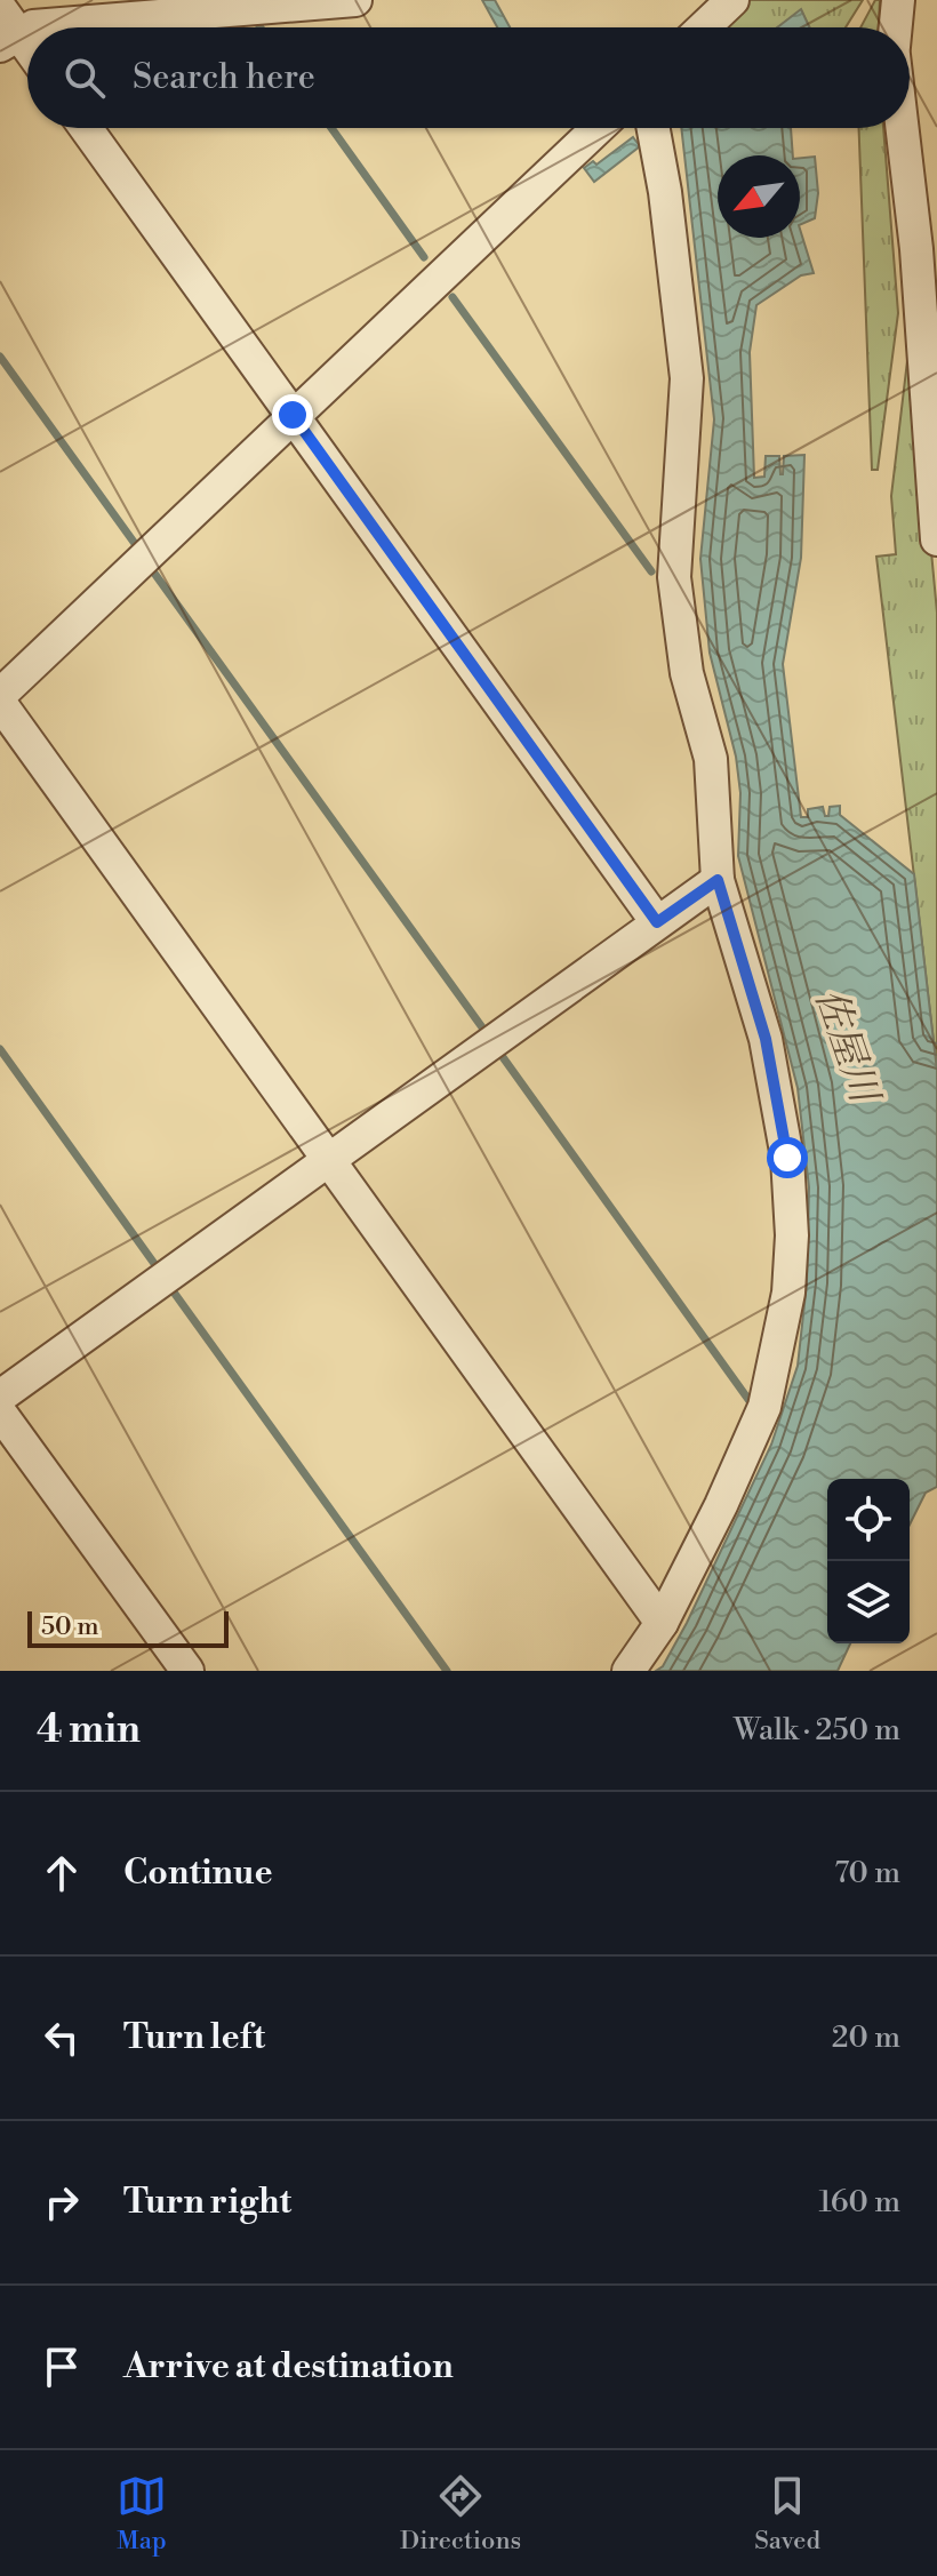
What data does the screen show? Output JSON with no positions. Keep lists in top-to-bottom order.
{
  "water": ["佐屋川"],
  "scale_bar": "50 m",
  "north": "bottom left",
  "page": {
    "search": "Search here",
    "scale": "50 m",
    "heading": ["4 min", "Walk · 250 m"],
    "list": [
      ["Continue", "70 m"],
      ["Turn left", "20 m"],
      ["Turn right", "160 m"],
      "Arrive at destination"
    ],
    "nav": ["Map", "Directions", "Saved"]
  }
}
